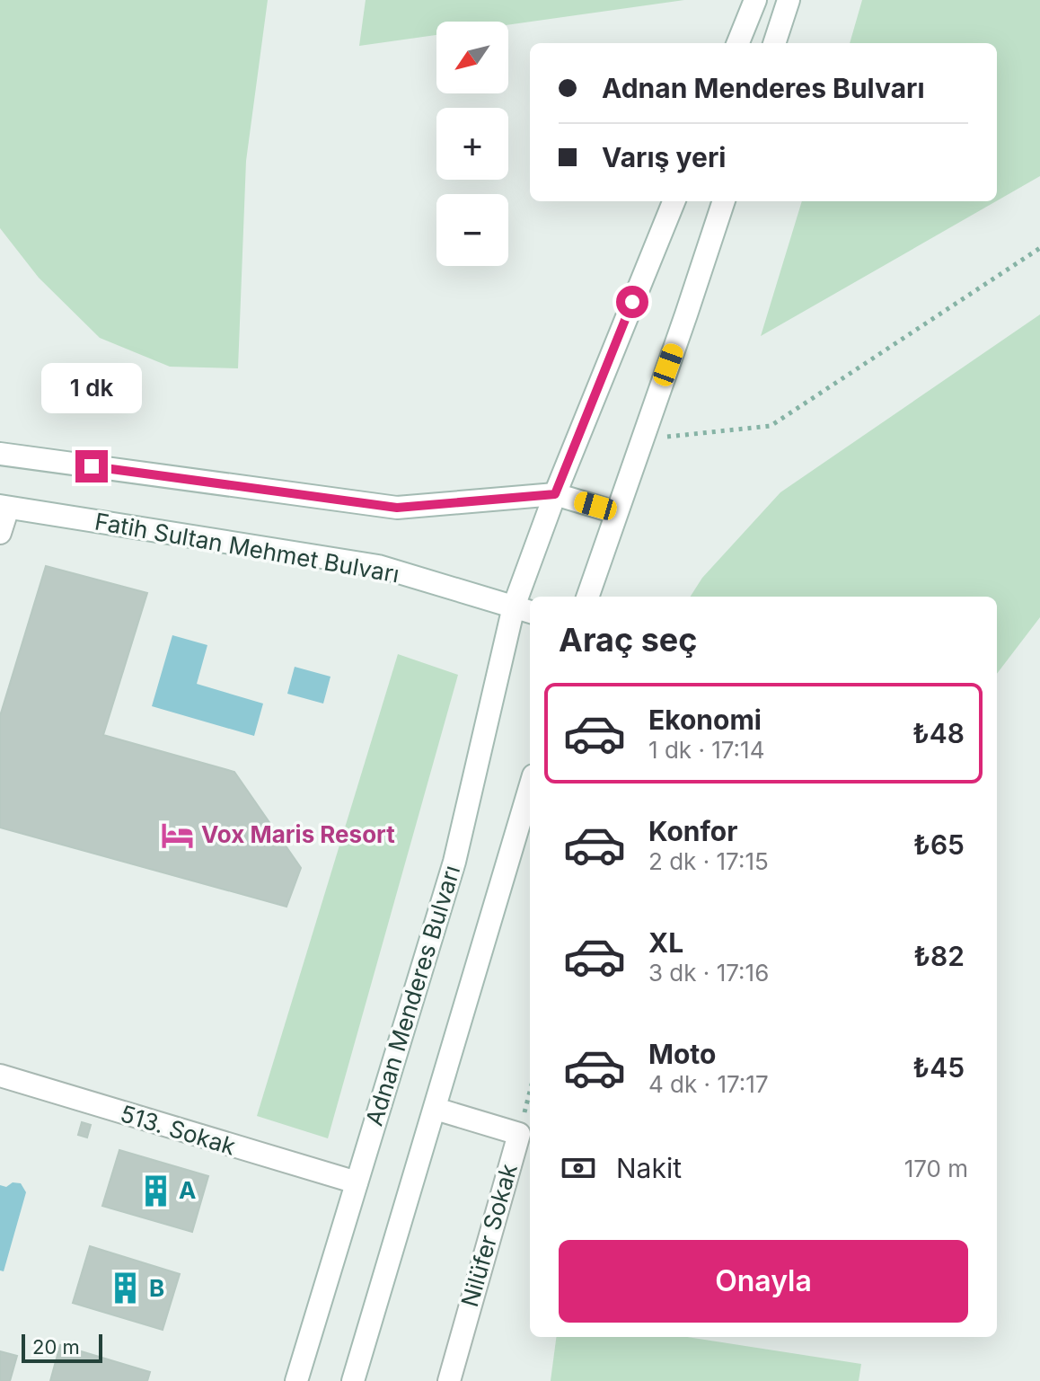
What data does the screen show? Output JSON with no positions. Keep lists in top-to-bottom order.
{
  "streets": {
    "main road": [
      "Fatih Sultan Mehmet Bulvarı",
      "Adnan Menderes Bulvarı",
      "513. Sokak",
      "Nilüfer Sokak"
    ]
  },
  "crossings": [
    ["Fatih Sultan Mehmet Bulvarı", "Adnan Menderes Bulvarı"],
    ["Adnan Menderes Bulvarı", "513. Sokak"]
  ],
  "places": {
    "hotel": ["Vox Maris Resort"],
    "building": ["A", "B"]
  },
  "scale_bar": "20 m",
  "north": "bottom left",
  "page": {
    "map_buttons": ["+", "−"],
    "banner": ["Adnan Menderes Bulvarı", "Varış yeri"],
    "bubble": "1 dk",
    "heading": "Araç seç",
    "list": [
      {
        "name": "Ekonomi",
        "note": "1 dk · 17:14",
        "value": "₺48"
      },
      {
        "name": "Konfor",
        "note": "2 dk · 17:15",
        "value": "₺65"
      },
      {
        "name": "XL",
        "note": "3 dk · 17:16",
        "value": "₺82"
      },
      {
        "name": "Moto",
        "note": "4 dk · 17:17",
        "value": "₺45"
      }
    ],
    "pay": ["Nakit", "170 m"],
    "buttons": "Onayla",
    "scale": "20 m"
  }
}
